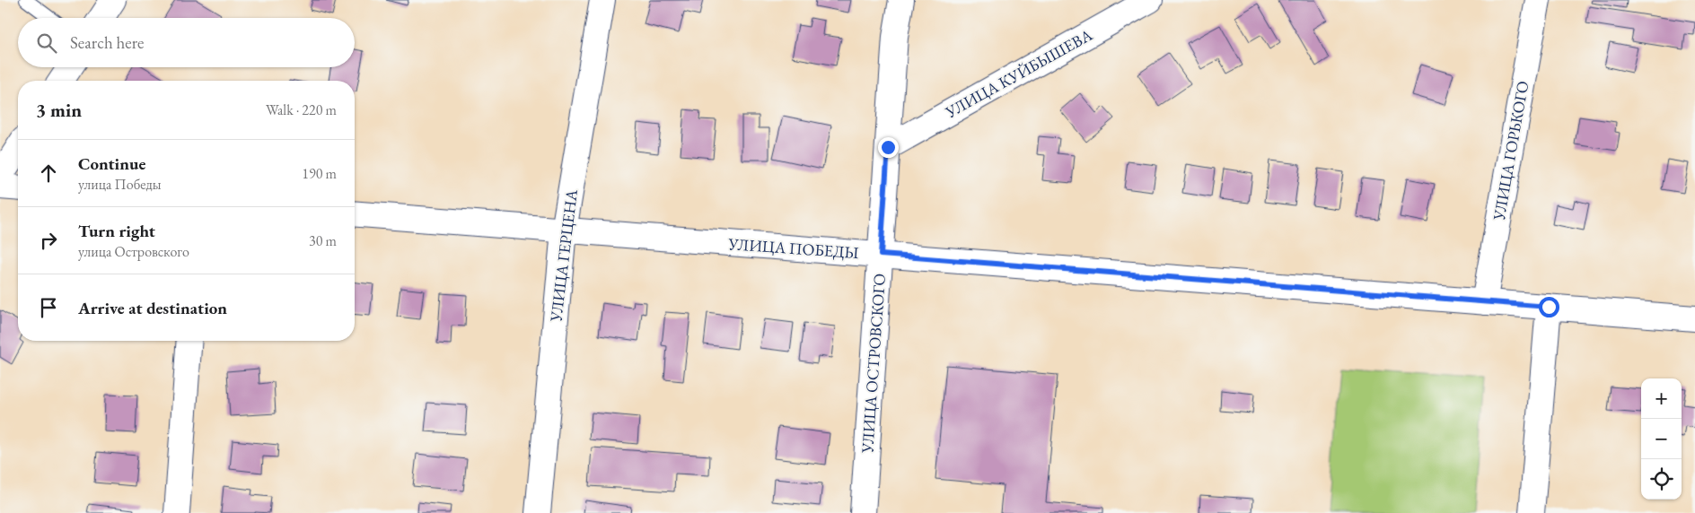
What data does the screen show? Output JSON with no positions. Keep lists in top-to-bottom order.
{
  "streets": {
    "street": [
      "УЛИЦА КУЙБЫШЕВА",
      "УЛИЦА ГОРЬКОГО",
      "УЛИЦА ПОБЕДЫ",
      "УЛИЦА ГЕРЦЕНА",
      "УЛИЦА ОСТРОВСКОГО"
    ]
  },
  "crossings": [
    ["УЛИЦА КУЙБЫШЕВА", "УЛИЦА ОСТРОВСКОГО"],
    ["УЛИЦА ГОРЬКОГО", "УЛИЦА ПОБЕДЫ"],
    ["УЛИЦА ПОБЕДЫ", "УЛИЦА ГЕРЦЕНА"],
    ["УЛИЦА ПОБЕДЫ", "УЛИЦА ОСТРОВСКОГО"]
  ],
  "page": {
    "search": "Search here",
    "heading": ["3 min", "Walk · 220 m"],
    "list": [
      ["Continue", "улица Победы", "190 m"],
      ["Turn right", "улица Островского", "30 m"],
      "Arrive at destination"
    ],
    "map_buttons": ["+", "−"]
  }
}
